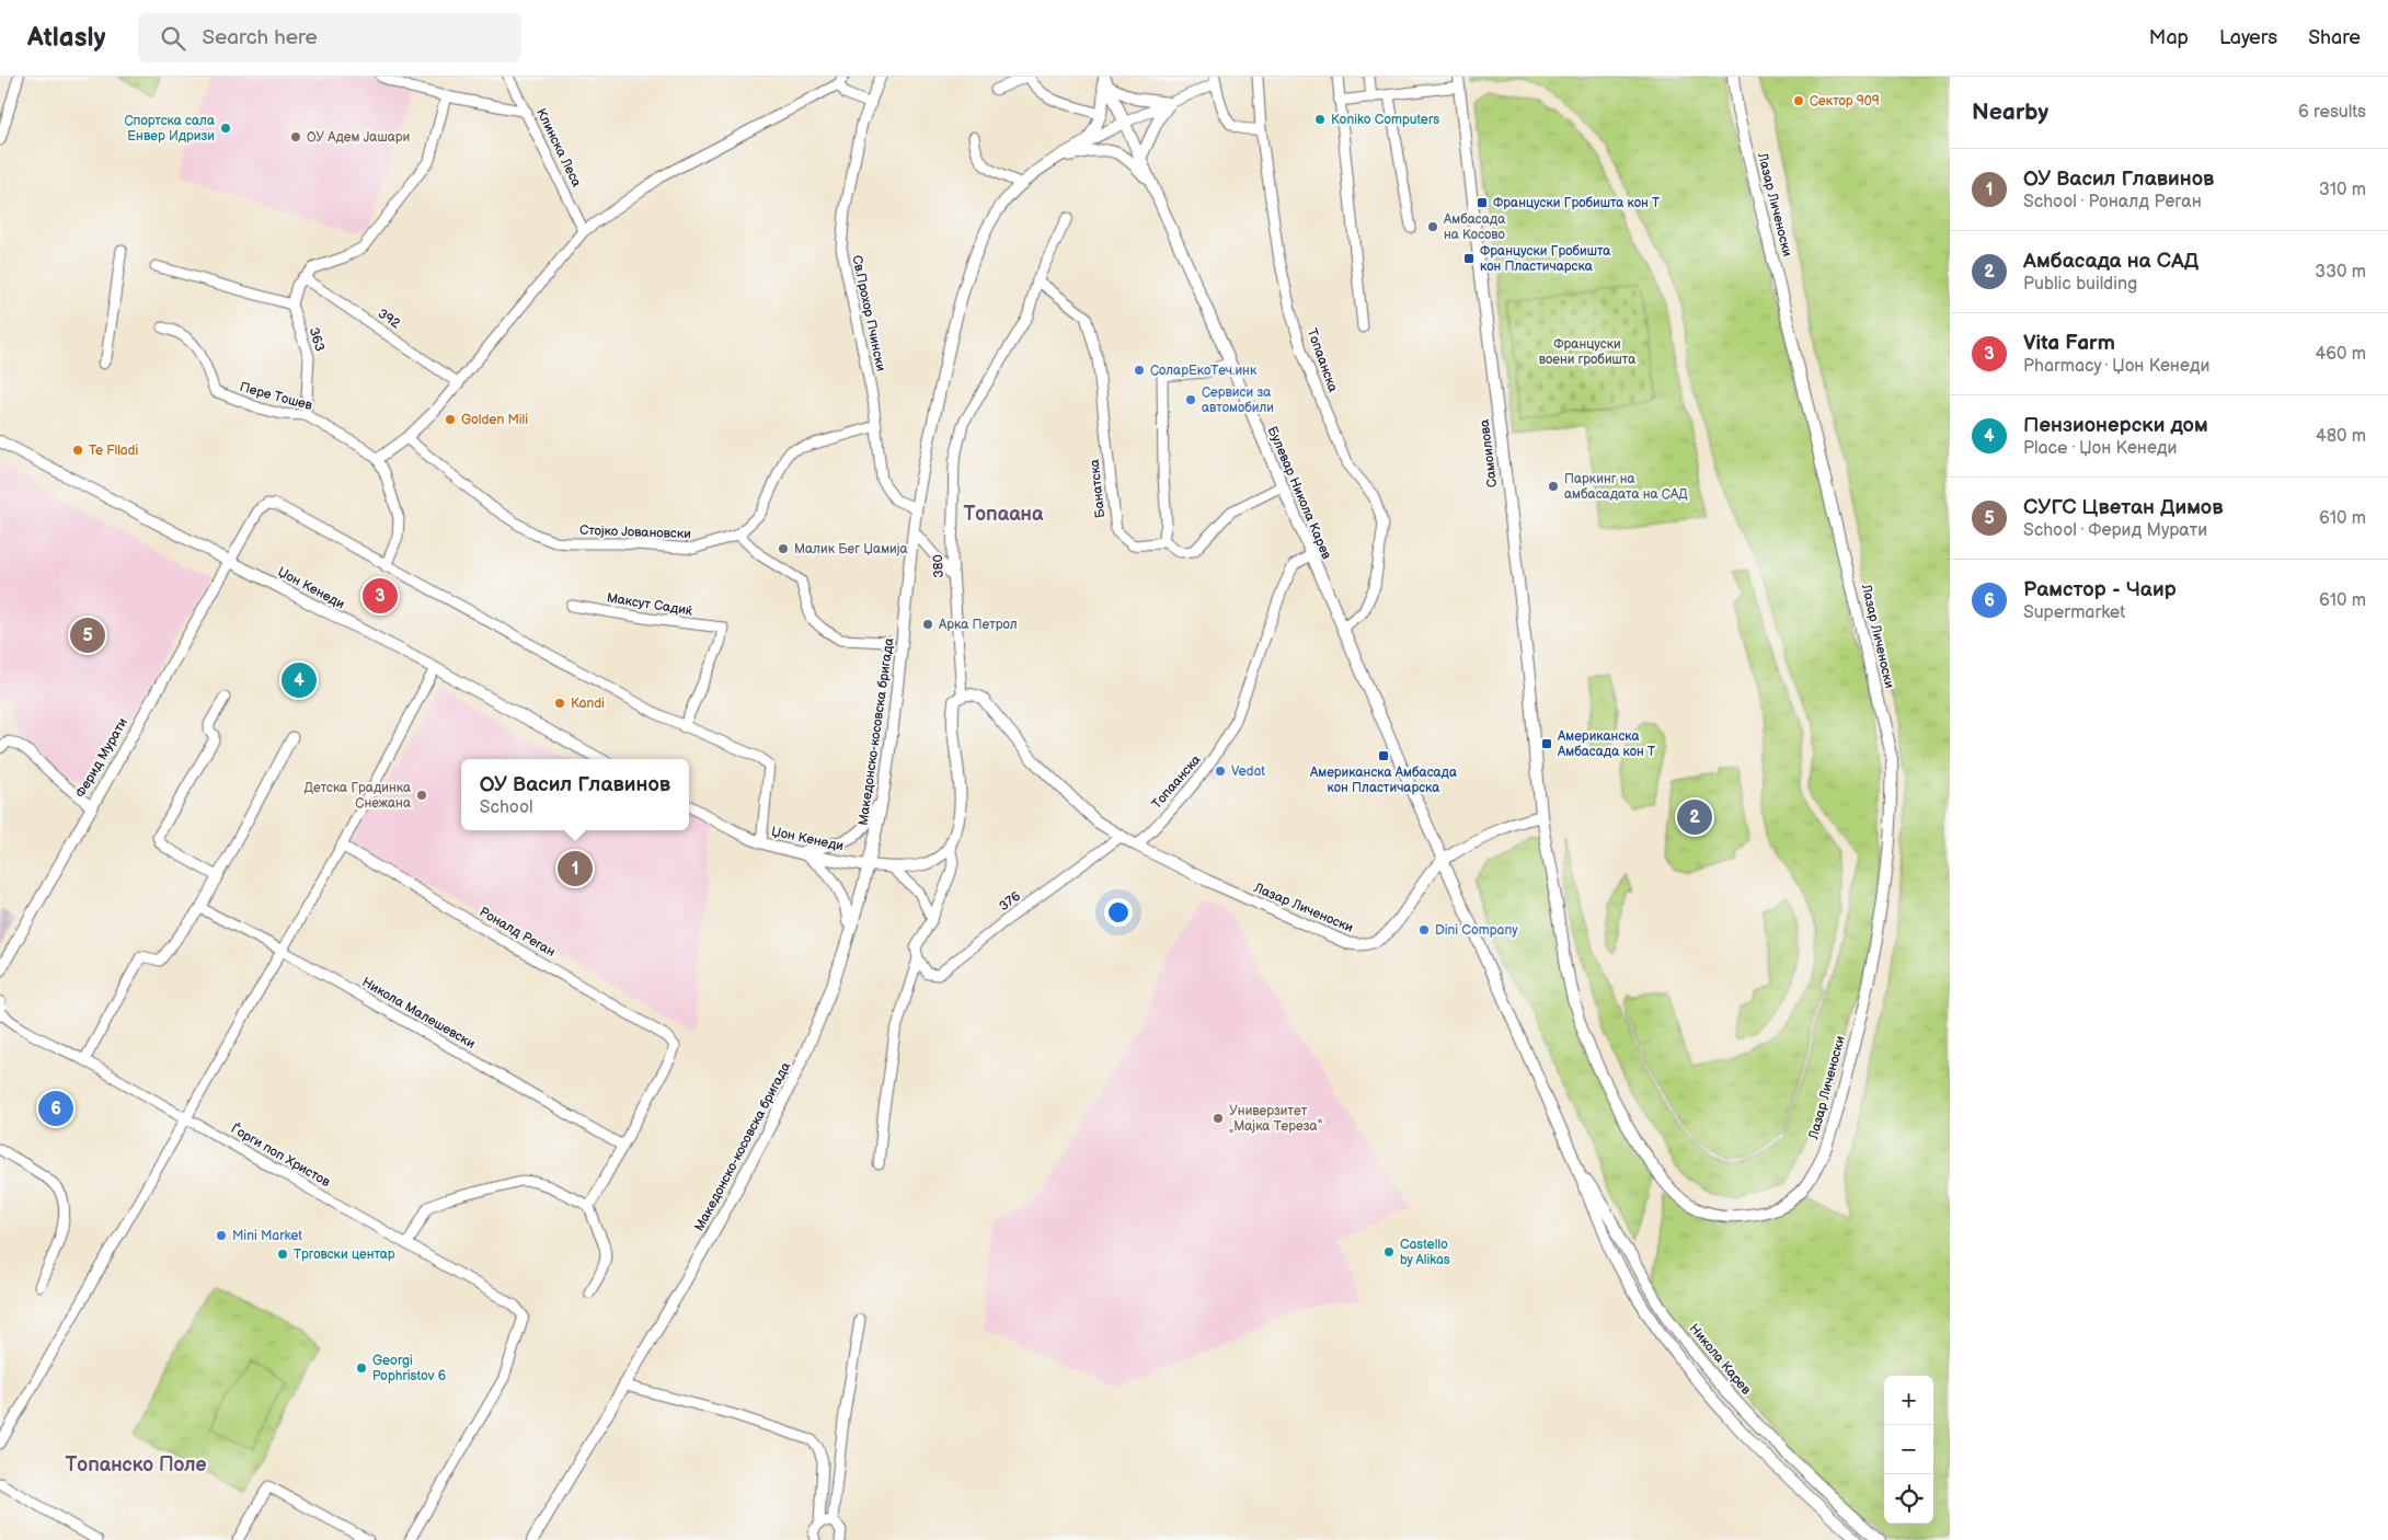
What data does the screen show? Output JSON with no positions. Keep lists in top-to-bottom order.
{
  "streets": {
    "street": [
      "Клинска Леса",
      "Лазар Личеноски",
      "Св.Прохор Пчински",
      "392",
      "363",
      "Топаанска",
      "Пере Тошев",
      "Самоилова",
      "Банатска",
      "Булевар Никола Карев",
      "Стојко Јовановски",
      "380",
      "Џон Кенеди",
      "Максут Садиќ",
      "Македонско-косовска бригада",
      "Ферид Мурати",
      "376",
      "Роналд Реган",
      "Никола Малешевски",
      "Ѓорги поп Христов",
      "Никола Карев"
    ]
  },
  "crossings": [
    ["Лазар Личеноски", "Топаанска"],
    ["Лазар Личеноски", "Самоилова"],
    ["Лазар Личеноски", "Булевар Никола Карев"],
    ["Лазар Личеноски", "380"],
    ["Лазар Личеноски", "376"],
    ["Лазар Личеноски", "Никола Карев"],
    ["Св.Прохор Пчински", "Стојко Јовановски"],
    ["Св.Прохор Пчински", "Македонско-косовска бригада"],
    ["363", "Пере Тошев"],
    ["Топаанска", "Булевар Никола Карев"],
    ["Банатска", "380"],
    ["Булевар Никола Карев", "Македонско-косовска бригада"],
    ["Булевар Никола Карев", "Никола Карев"],
    ["Џон Кенеди", "Македонско-косовска бригада"],
    ["Џон Кенеди", "Ферид Мурати"],
    ["Роналд Реган", "Никола Малешевски"]
  ],
  "districts": ["Топаана", "Топанско Поле"],
  "parks": ["Француски воени гробишта"],
  "places": {
    "other": [
      "Сектор 909",
      "Koniko Computers",
      "Спортска сала Енвер Идризи",
      "ОУ Адем Јашари",
      "Амбасада на Косово",
      "СоларЕкоТеч.инк",
      "Сервиси за автомобили",
      "Golden Mili",
      "Te Flladi",
      "Паркинг на амбасадата на САД",
      "Малик Бег Џамија",
      "Арка Петрол",
      "Kandi",
      "Vedat",
      "Детска Градинка Снежана",
      "Dini Company",
      "Универзитет „Мајка Тереза“",
      "Mini Market",
      "Castello by Alikas",
      "Трговски центар",
      "Georgi Pophristov 6"
    ],
    "transit": [
      "Француски Гробишта кон Т",
      "Француски Гробишта кон Пластичарска",
      "Американска Амбасада кон Т",
      "Американска Амбасада кон Пластичарска"
    ]
  },
  "page": {
    "header": "Atlasly",
    "search": "Search here",
    "nav": ["Map", "Layers", "Share"],
    "heading": ["Nearby", "6 results"],
    "list": [
      {
        "mark": "1",
        "name": "ОУ Васил Главинов",
        "note": "School · Роналд Реган",
        "value": "310 m"
      },
      {
        "mark": "2",
        "name": "Амбасада на САД",
        "note": "Public building",
        "value": "330 m"
      },
      {
        "mark": "3",
        "name": "Vita Farm",
        "note": "Pharmacy · Џон Кенеди",
        "value": "460 m"
      },
      {
        "mark": "4",
        "name": "Пензионерски дом",
        "note": "Place · Џон Кенеди",
        "value": "480 m"
      },
      {
        "mark": "5",
        "name": "СУГС Цветан Димов",
        "note": "School · Ферид Мурати",
        "value": "610 m"
      },
      {
        "mark": "6",
        "name": "Рамстор - Чаир",
        "note": "Supermarket",
        "value": "610 m"
      }
    ],
    "pins": [
      "3",
      "5",
      "4",
      "2",
      "1",
      "6"
    ],
    "popup": ["ОУ Васил Главинов", "School"],
    "map_buttons": ["+", "−"]
  }
}
